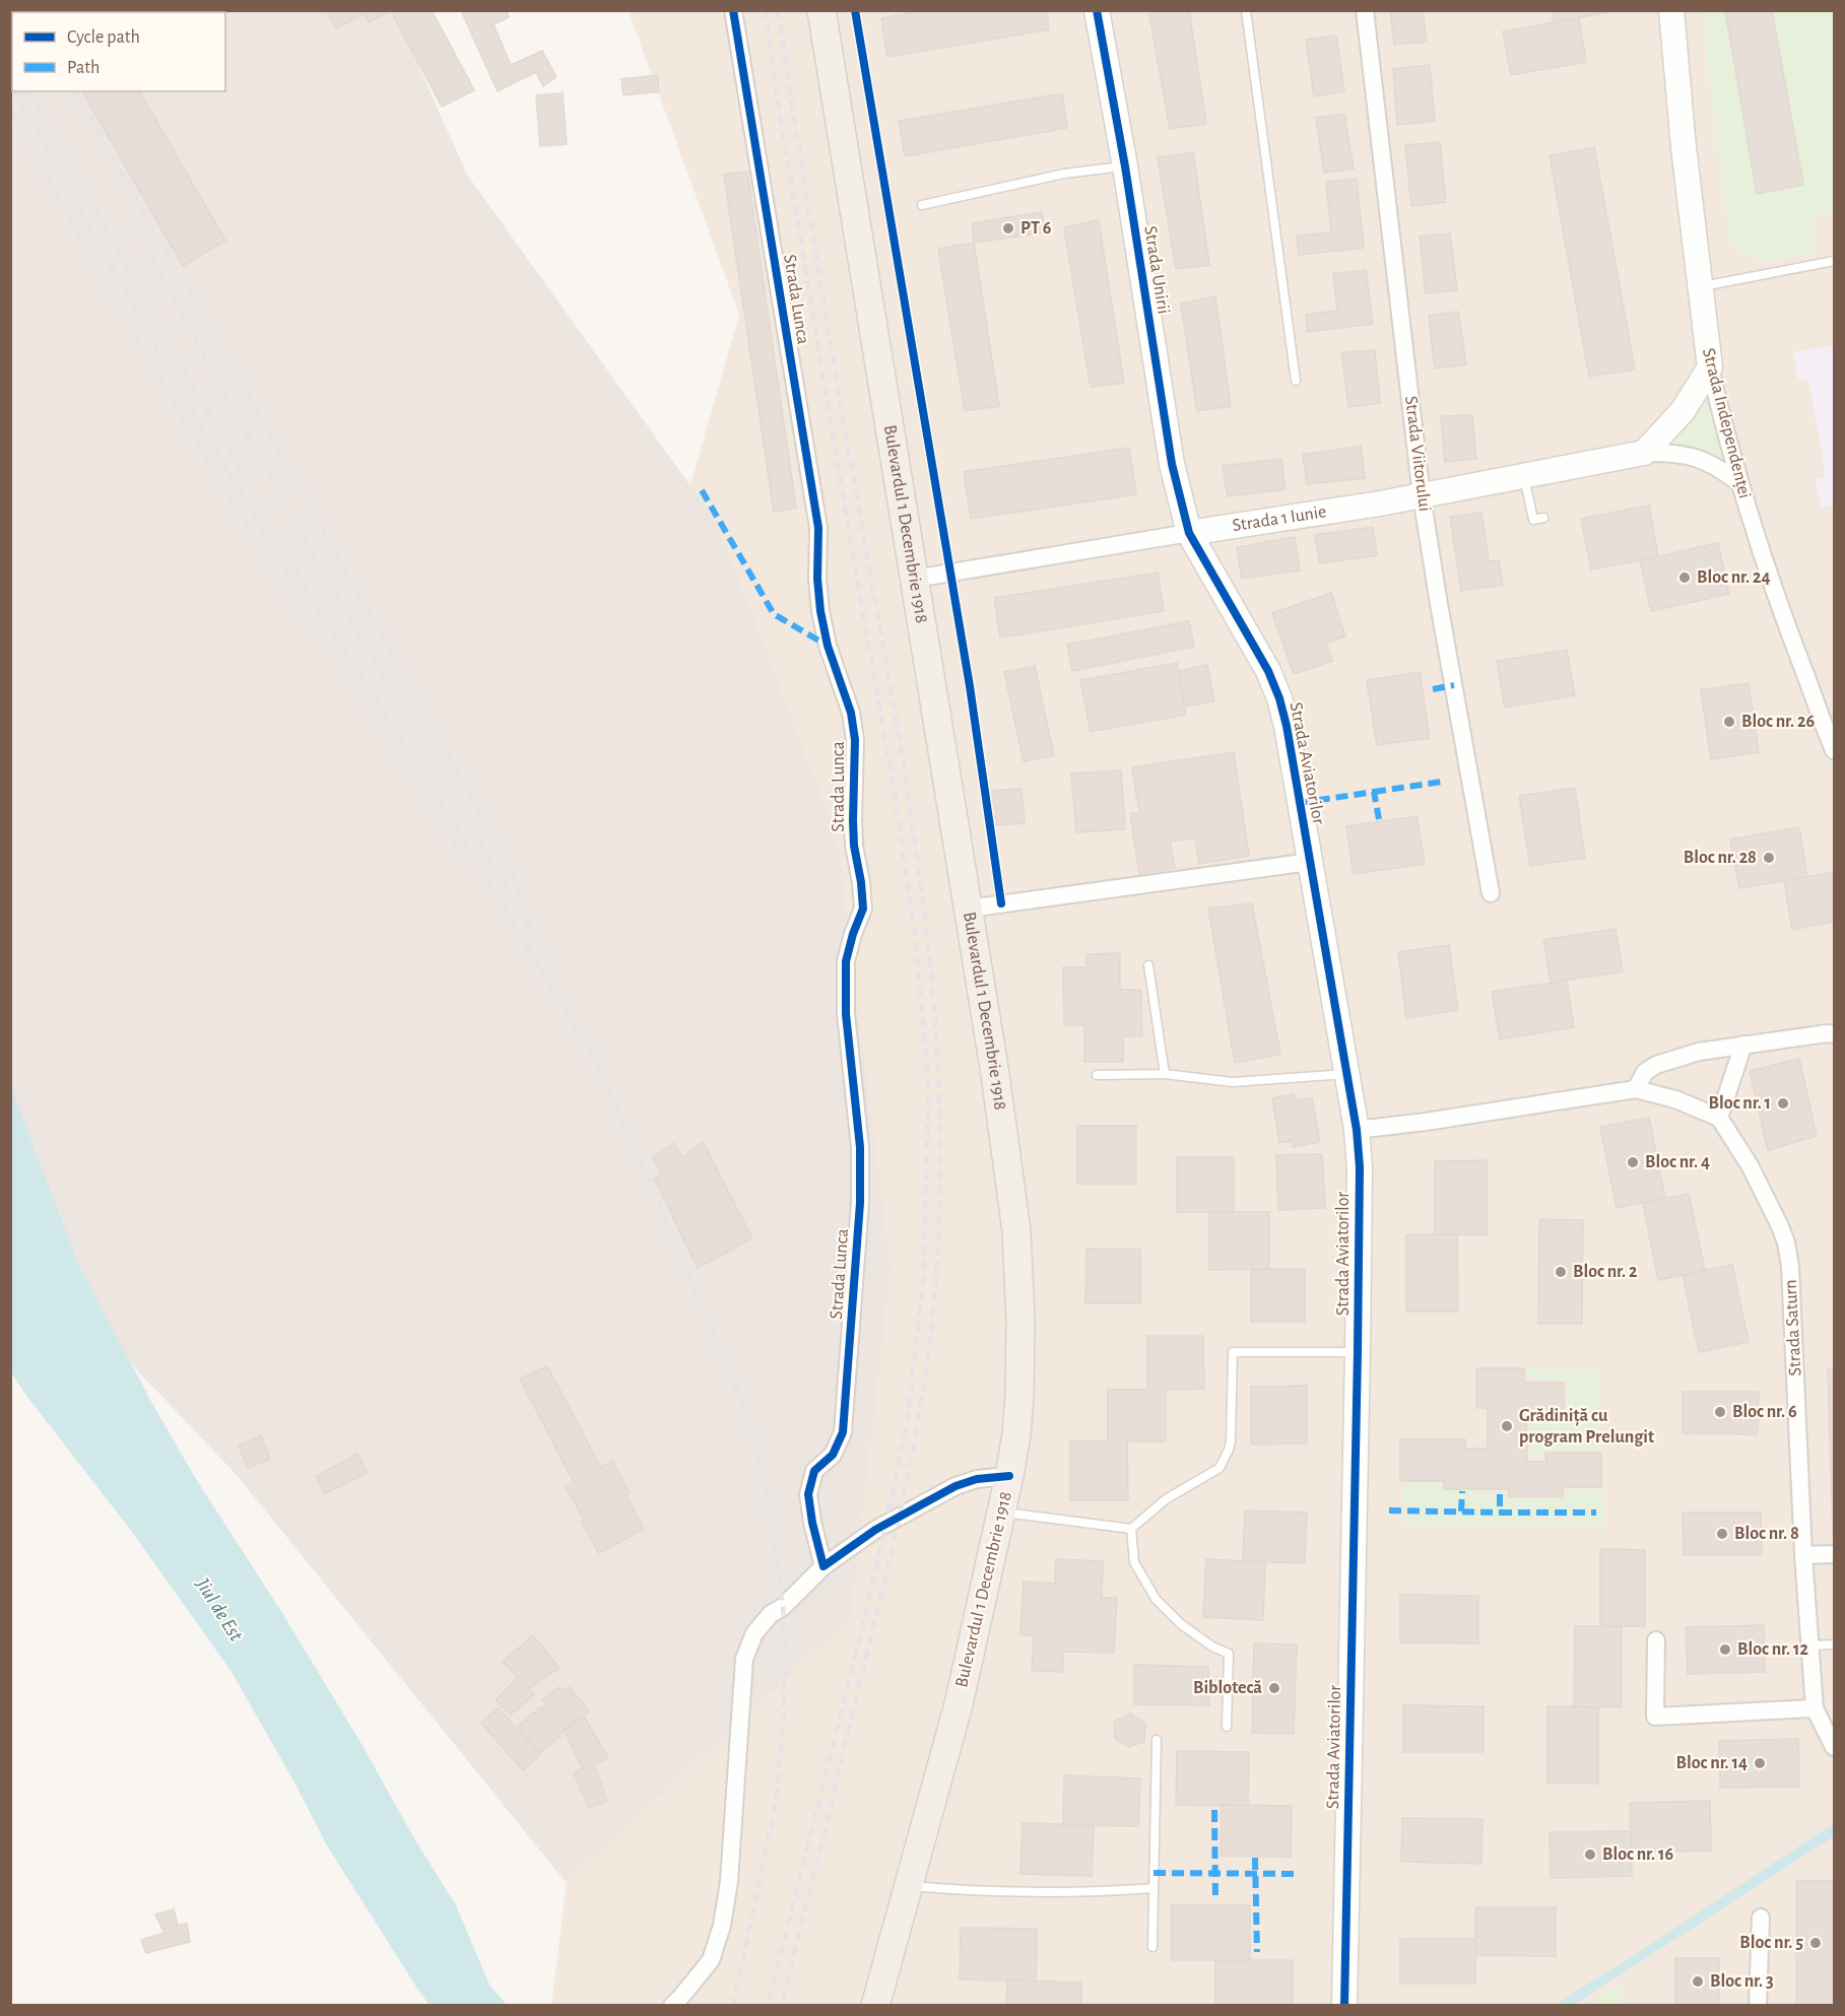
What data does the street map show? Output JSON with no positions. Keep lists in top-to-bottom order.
{
  "streets": {
    "main road": ["Bulevardul 1 Decembrie 1918"],
    "street": [
      "Strada Unirii",
      "Strada Lunca",
      "Strada Independenței",
      "Strada Viitorului",
      "Strada 1 Iunie",
      "Strada Aviatorilor",
      "Strada Saturn"
    ]
  },
  "crossings": [
    ["Strada Unirii", "Strada 1 Iunie"],
    ["Strada Unirii", "Strada Aviatorilor"],
    ["Strada Independenței", "Strada 1 Iunie"],
    ["Strada Viitorului", "Strada 1 Iunie"],
    ["Strada 1 Iunie", "Bulevardul 1 Decembrie 1918"],
    ["Strada 1 Iunie", "Strada Aviatorilor"]
  ],
  "water": ["Jiul de Est"],
  "places": [
    "PT 6",
    "Bloc nr. 24",
    "Bloc nr. 26",
    "Bloc nr. 28",
    "Bloc nr. 1",
    "Bloc nr. 4",
    "Bloc nr. 2",
    "Bloc nr. 6",
    "Grădiniță cu program Prelungit",
    "Bloc nr. 8",
    "Bloc nr. 12",
    "Biblotecă",
    "Bloc nr. 14",
    "Bloc nr. 16",
    "Bloc nr. 5",
    "Bloc nr. 3"
  ],
  "legend": ["Cycle path", "Path"]
}
